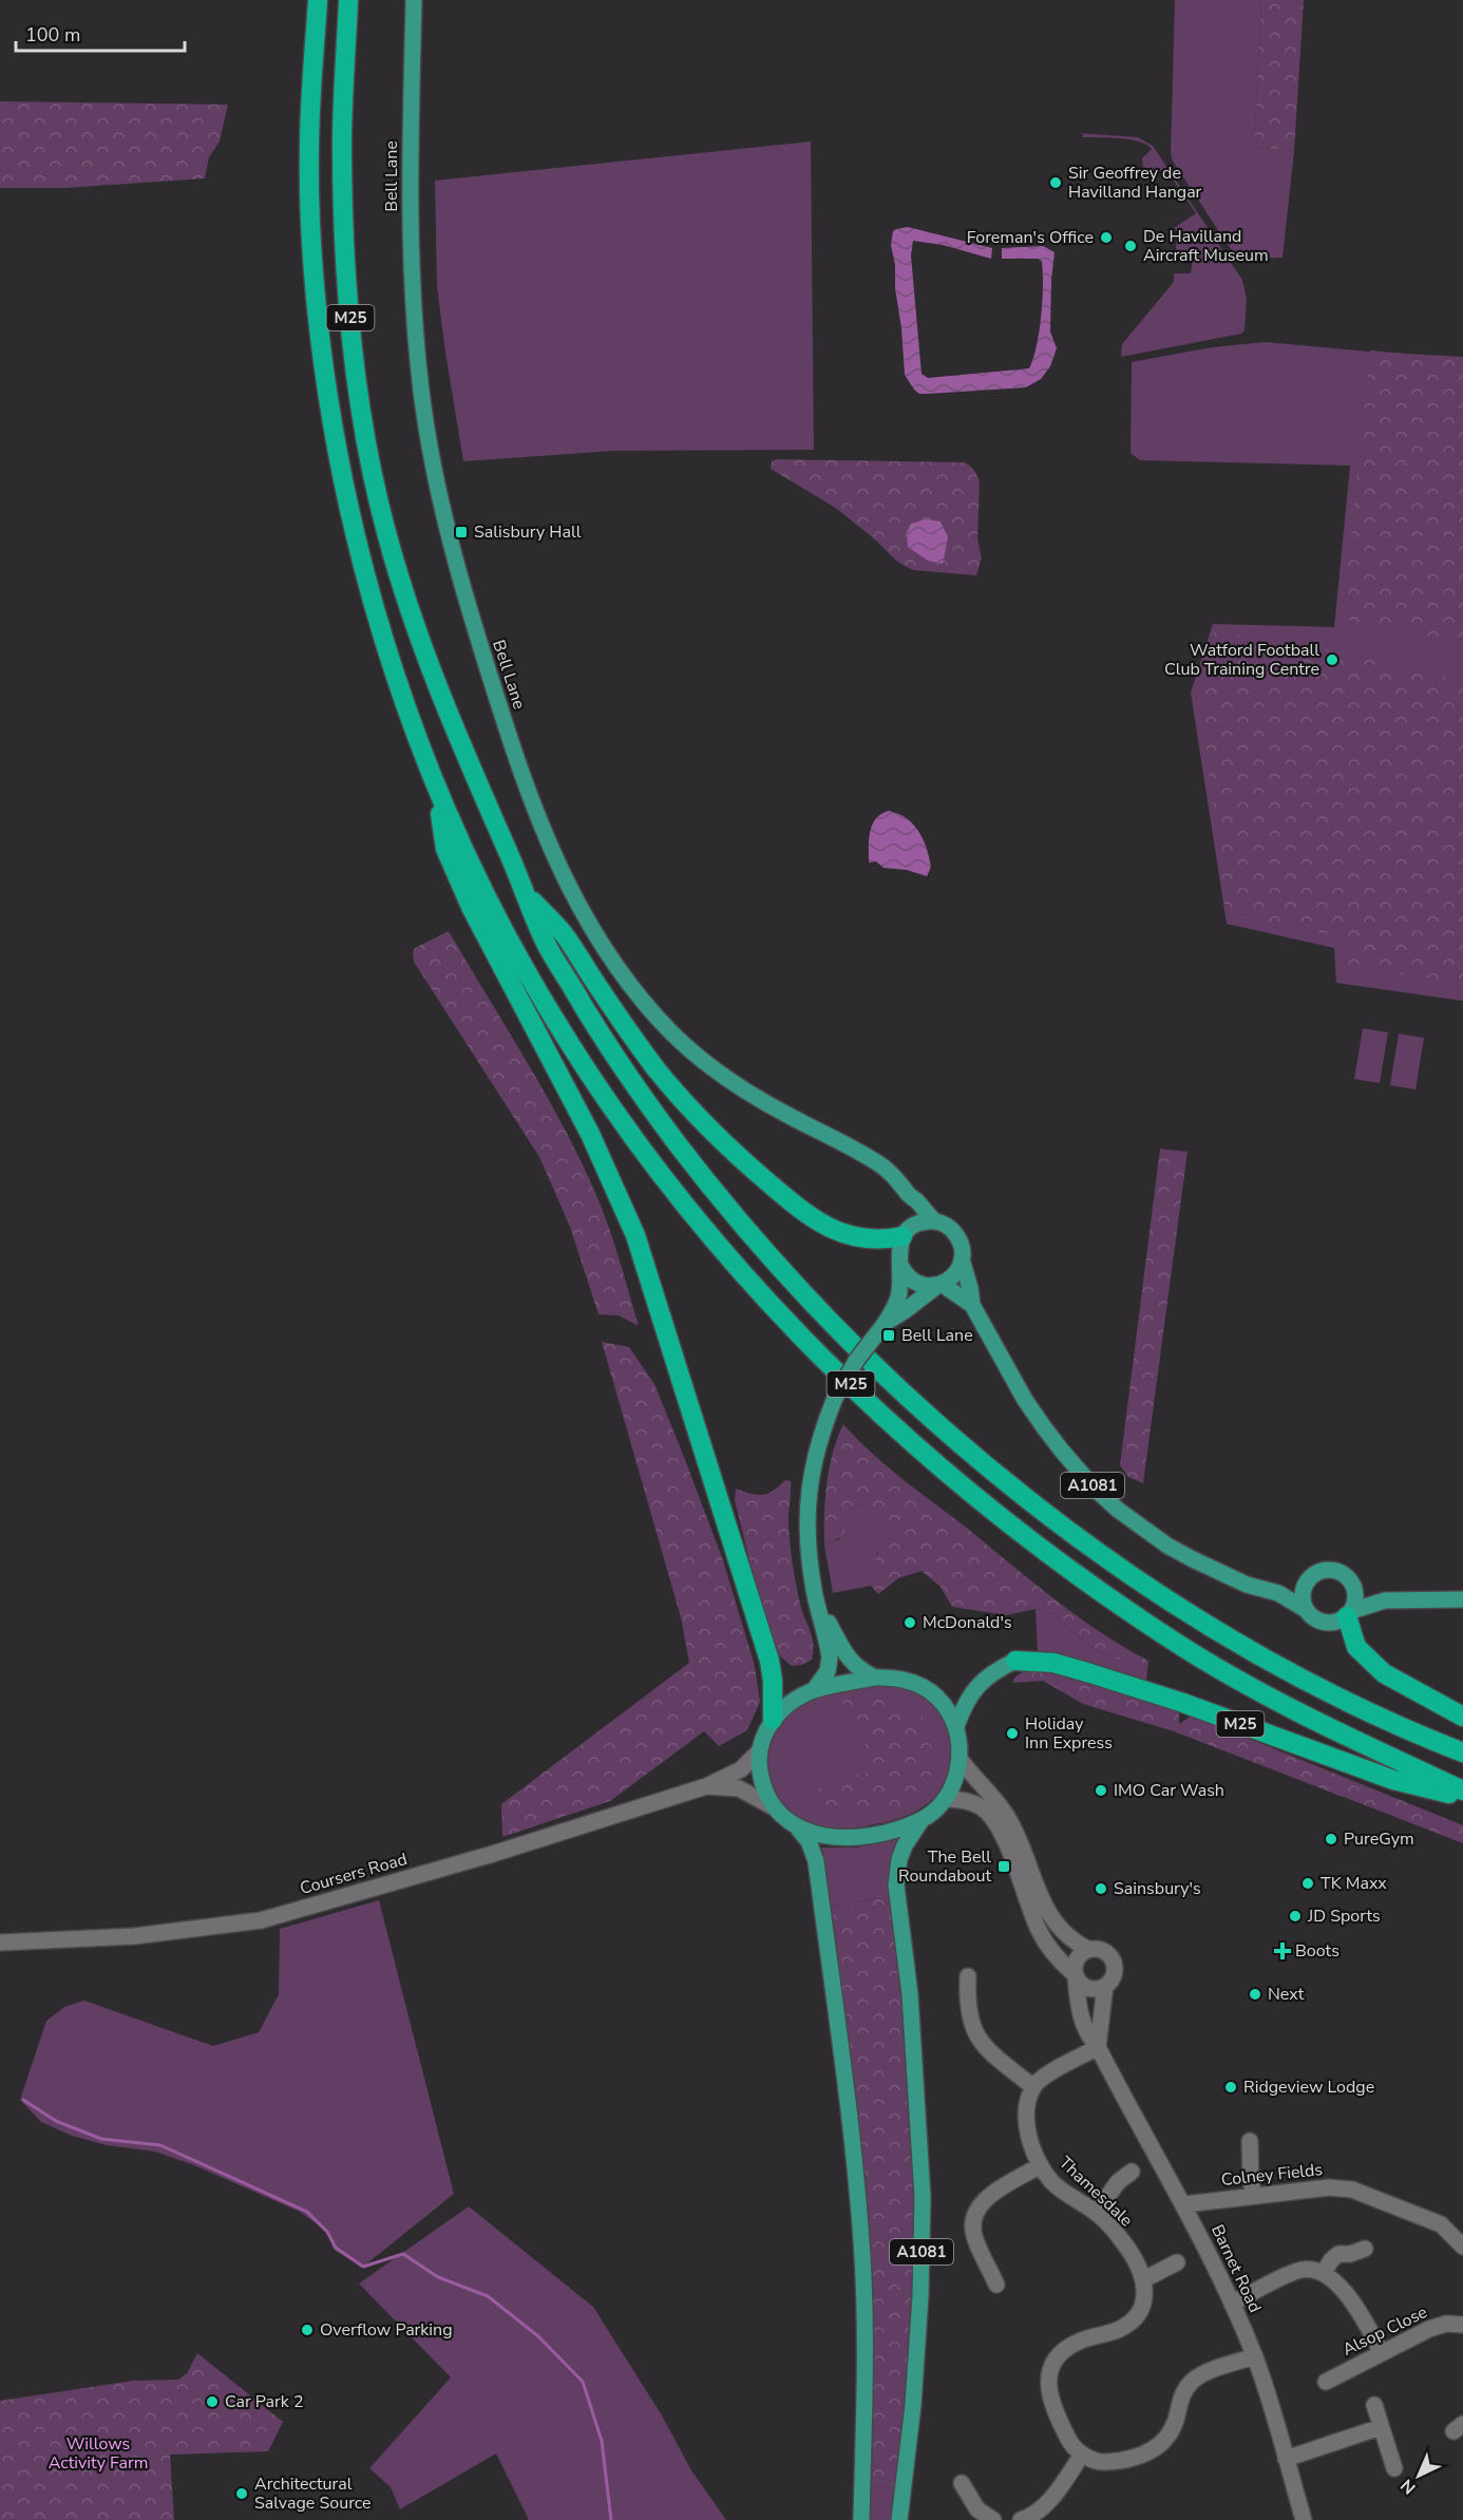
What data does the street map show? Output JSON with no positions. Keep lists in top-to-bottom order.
{
  "streets": {
    "highway": ["M25"],
    "main road": ["Bell Lane", "A1081"],
    "street": [
      "Coursers Road",
      "Colney Fields",
      "Thamesdale",
      "Barnet Road",
      "Alsop Close"
    ]
  },
  "crossings": [
    ["Bell Lane", "M25"],
    ["Bell Lane", "A1081"],
    ["M25", "A1081"],
    ["M25", "Coursers Road"],
    ["A1081", "Coursers Road"],
    ["Colney Fields", "Barnet Road"]
  ],
  "parks": ["Willows Activity Farm"],
  "places": {
    "other": [
      "Sir Geoffrey de Havilland Hangar",
      "Foreman's Office",
      "De Havilland Aircraft Museum",
      "Watford Football Club Training Centre",
      "McDonald's",
      "Holiday Inn Express",
      "IMO Car Wash",
      "PureGym",
      "TK Maxx",
      "Sainsbury's",
      "JD Sports",
      "Next",
      "Ridgeview Lodge",
      "Overflow Parking",
      "Car Park 2",
      "Architectural Salvage Source"
    ],
    "transit": ["Salisbury Hall", "Bell Lane", "The Bell Roundabout"],
    "health": ["Boots"]
  },
  "scale_bar": "100 m",
  "north": "bottom left"
}
